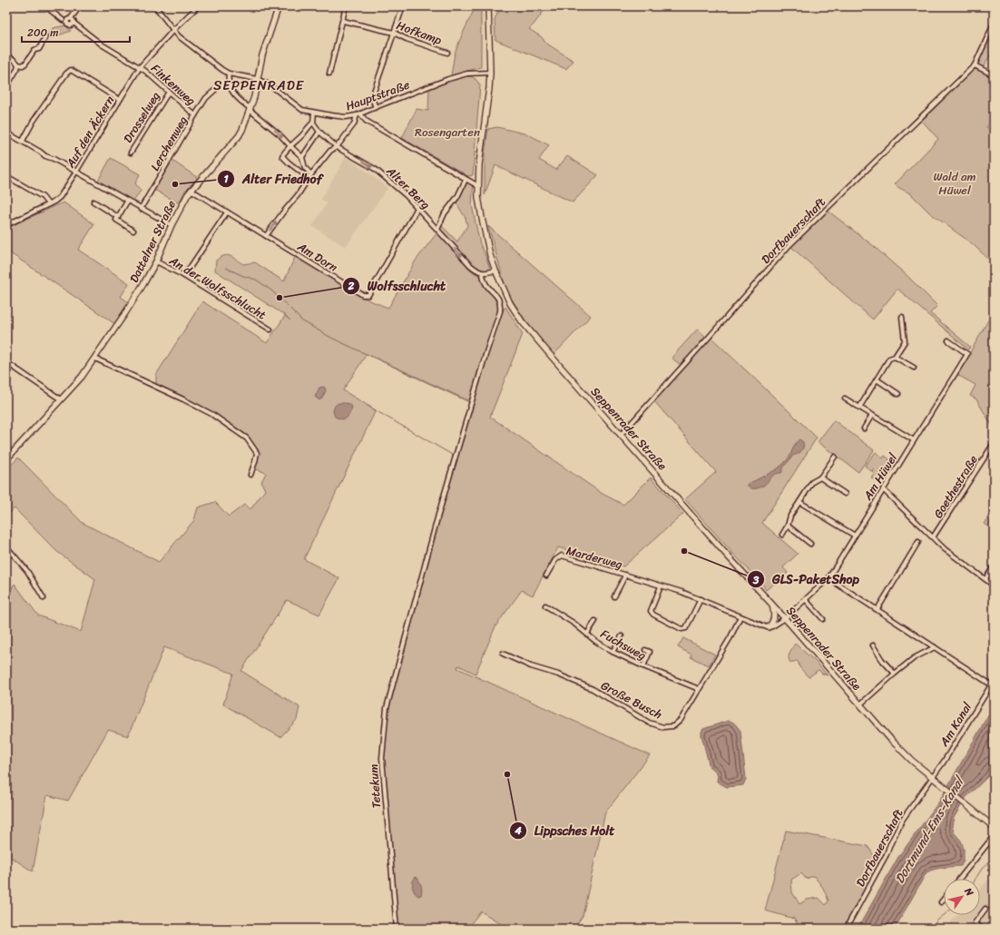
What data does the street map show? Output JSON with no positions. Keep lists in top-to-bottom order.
{
  "streets": {
    "main road": ["Dattelner Straße", "Seppenrader Straße"],
    "street": [
      "Hofkamp",
      "Finkenweg",
      "Hauptstraße",
      "Drosselweg",
      "Auf den Äckern",
      "Lerchenweg",
      "Alter Berg",
      "Dorfbauerschaft",
      "Am Dorn",
      "An der Wolfsschlucht",
      "Am Hüwel",
      "Goethestraße",
      "Marderweg",
      "Fuchsweg",
      "Große Busch",
      "Am Kanal",
      "Tetekum"
    ]
  },
  "crossings": [
    ["Finkenweg", "Drosselweg"],
    ["Finkenweg", "Auf den Äckern"],
    ["Finkenweg", "Lerchenweg"],
    ["Hauptstraße", "Dattelner Straße"],
    ["Hauptstraße", "Seppenrader Straße"],
    ["Alter Berg", "Am Dorn"],
    ["Alter Berg", "Tetekum"],
    ["Dorfbauerschaft", "Seppenrader Straße"],
    ["Dorfbauerschaft", "Am Kanal"],
    ["Dattelner Straße", "An der Wolfsschlucht"],
    ["Seppenrader Straße", "Am Hüwel"],
    ["Seppenrader Straße", "Am Kanal"],
    ["Marderweg", "Große Busch"],
    ["Fuchsweg", "Große Busch"]
  ],
  "one_way": ["Alter Berg"],
  "districts": ["SEPPENRADE"],
  "water": ["Dortmund-Ems-Kanal"],
  "parks": ["Rosengarten", "Wald am Hüwel"],
  "places": [
    "Alter Friedhof",
    "Wolfsschlucht",
    "GLS-PaketShop",
    "Lippsches Holt"
  ],
  "scale_bar": "200 m",
  "north": "top right"
}
